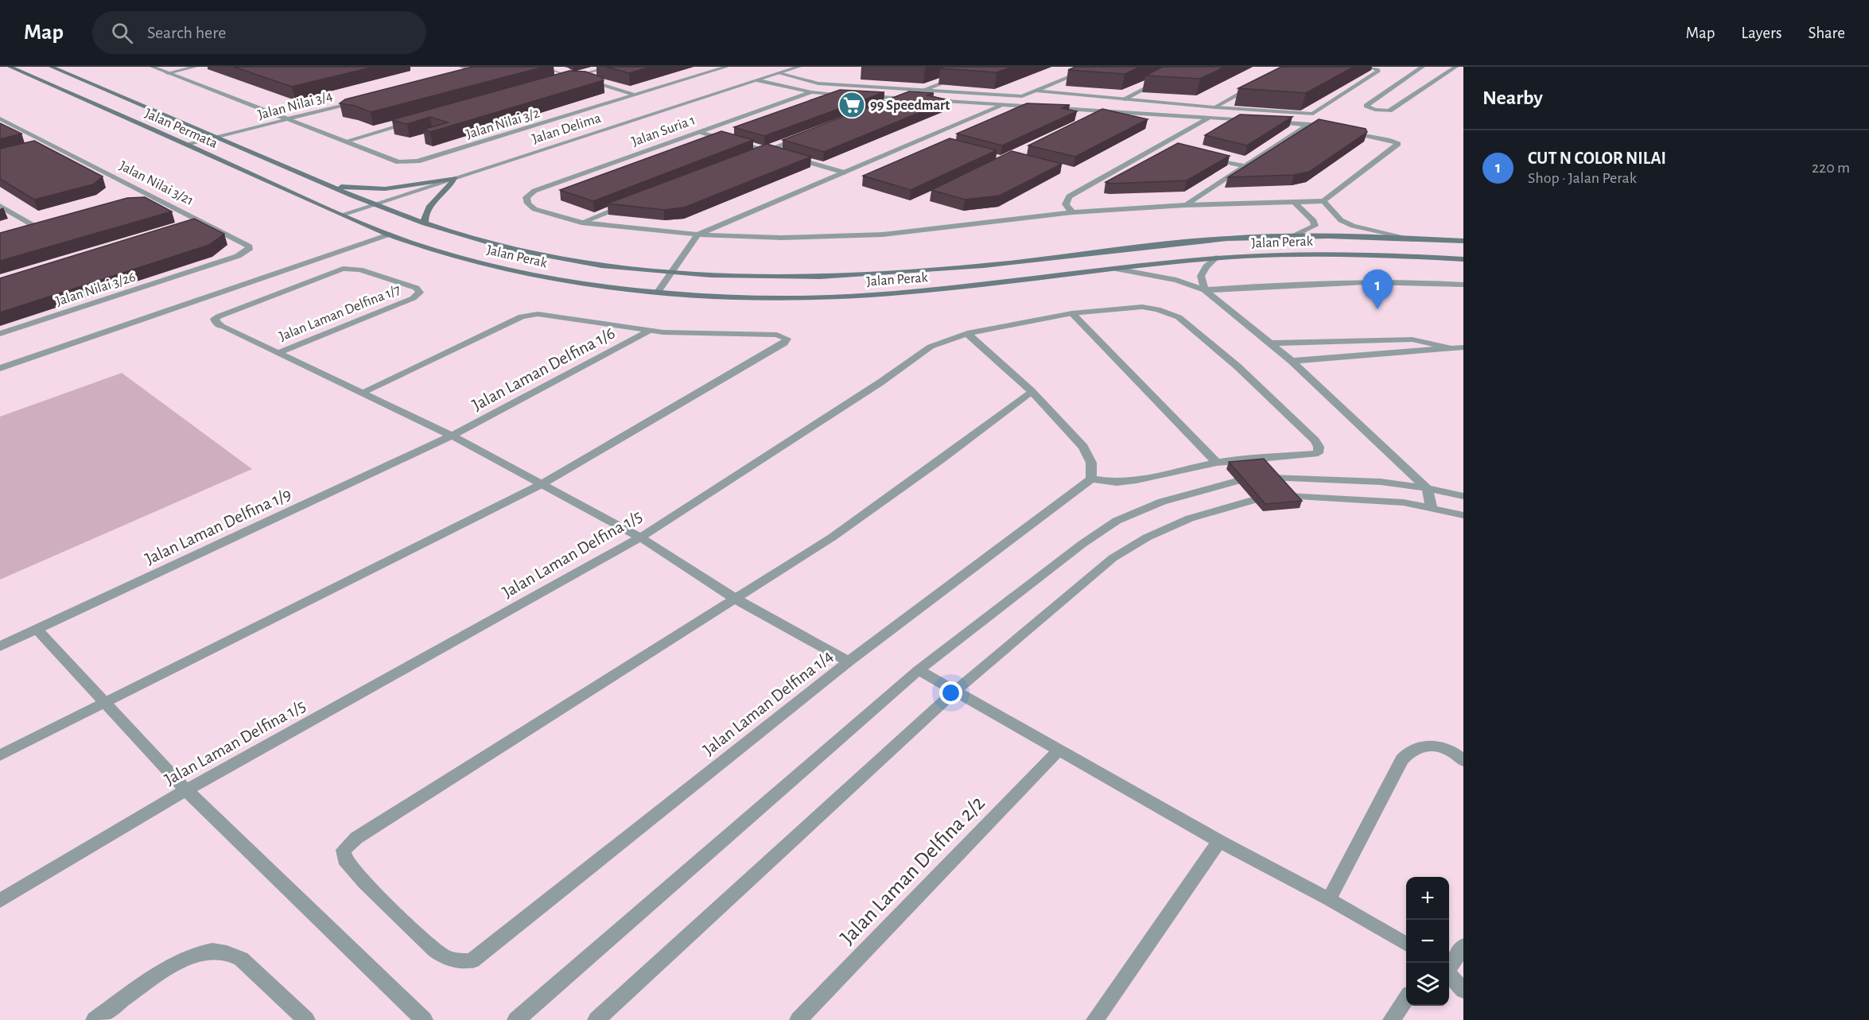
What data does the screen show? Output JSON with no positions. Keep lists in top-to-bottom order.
{
  "streets": {
    "main road": ["Jalan Permata", "Jalan Perak"],
    "street": [
      "Jalan Nilai 3/4",
      "Jalan Nilai 3/2",
      "Jalan Delima",
      "Jalan Suria 1",
      "Jalan Nilai 3/21",
      "Jalan Nilai 3/26",
      "Jalan Laman Delfina 1/7",
      "Jalan Laman Delfina 1/6",
      "Jalan Laman Delfina 1/9",
      "Jalan Laman Delfina 1/5",
      "Jalan Laman Delfina 1/4",
      "Jalan Laman Delfina 2/2"
    ]
  },
  "crossings": [
    ["Jalan Nilai 3/4", "Jalan Nilai 3/2"],
    ["Jalan Nilai 3/4", "Jalan Permata"],
    ["Jalan Permata", "Jalan Delima"],
    ["Jalan Permata", "Jalan Perak"],
    ["Jalan Delima", "Jalan Perak"],
    ["Jalan Nilai 3/21", "Jalan Nilai 3/26"],
    ["Jalan Laman Delfina 1/6", "Jalan Laman Delfina 1/9"]
  ],
  "places": {
    "supermarket": ["99 Speedmart"]
  },
  "page": {
    "header": "Map",
    "search": "Search here",
    "nav": ["Map", "Layers", "Share"],
    "heading": "Nearby",
    "list": [
      {
        "mark": "1",
        "name": "CUT N COLOR NILAI",
        "note": "Shop · Jalan Perak",
        "value": "220 m"
      }
    ],
    "pins": "1",
    "map_buttons": ["+", "−"]
  }
}
